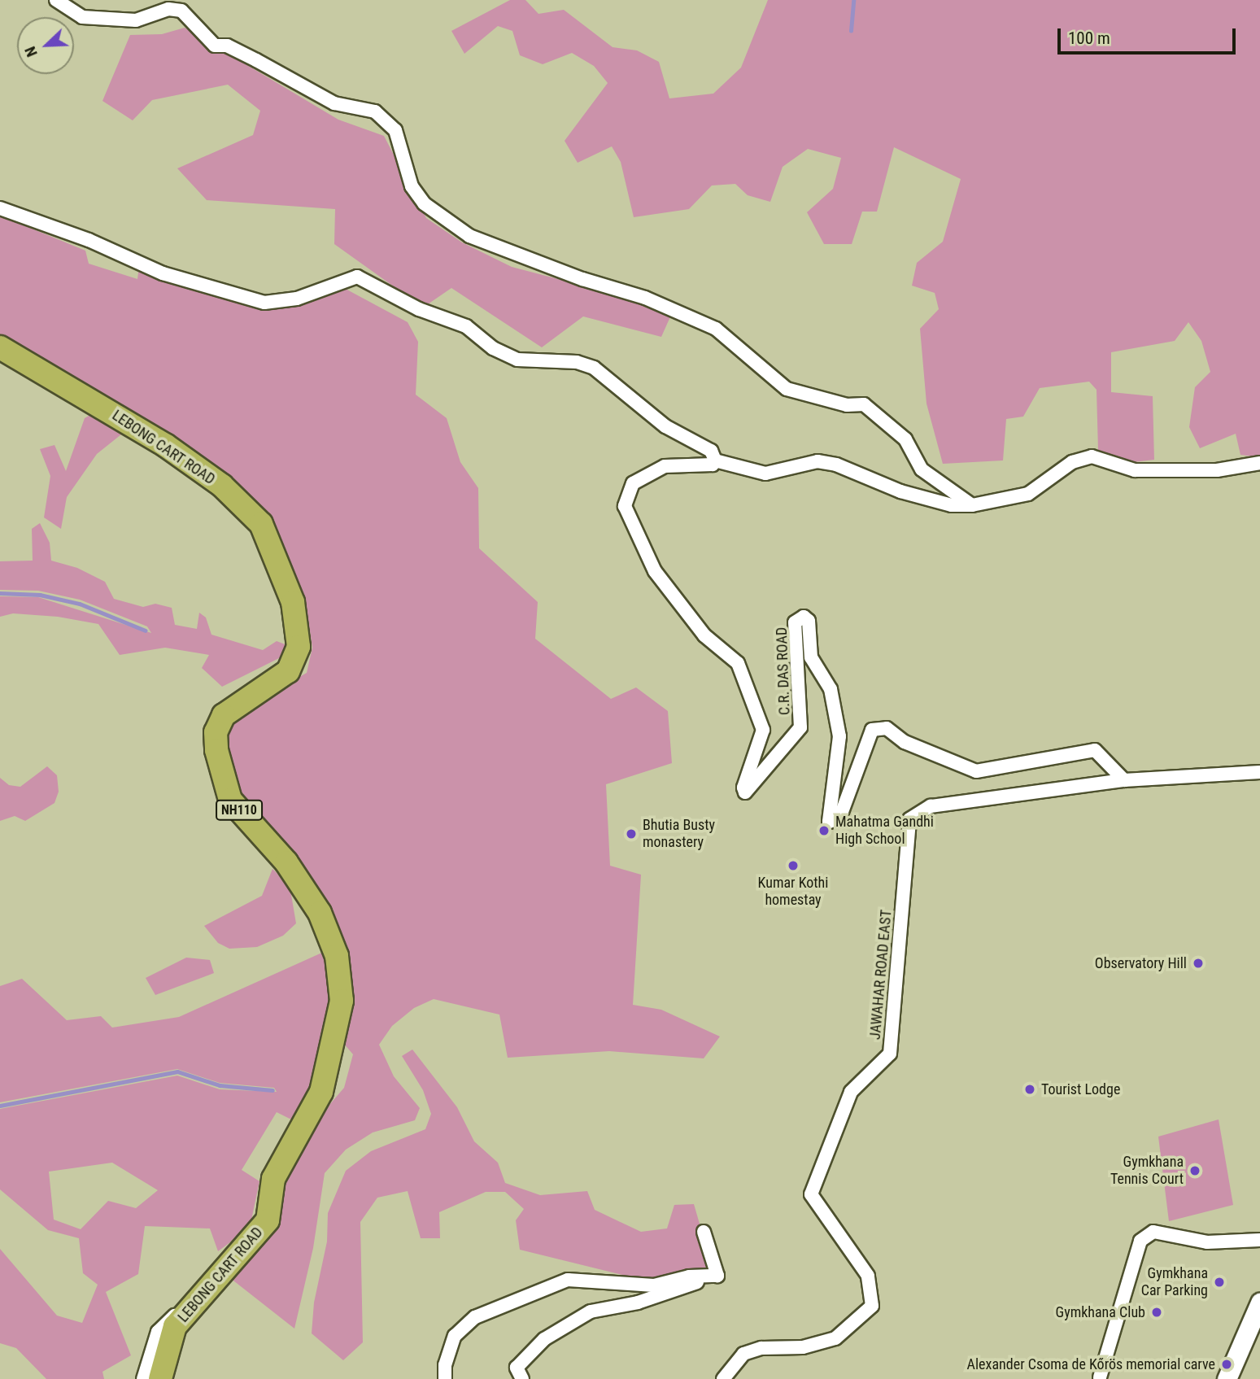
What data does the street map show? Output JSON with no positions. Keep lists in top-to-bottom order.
{
  "streets": {
    "highway": ["LEBONG CART ROAD", "NH110"],
    "street": ["C.R. DAS ROAD", "JAWAHAR ROAD EAST"]
  },
  "crossings": [
    ["C.R. DAS ROAD", "JAWAHAR ROAD EAST"]
  ],
  "places": [
    "Mahatma Gandhi High School",
    "Bhutia Busty monastery",
    "Kumar Kothi homestay",
    "Observatory Hill",
    "Tourist Lodge",
    "Gymkhana Tennis Court",
    "Gymkhana Car Parking",
    "Gymkhana Club",
    "Alexander Csoma de Kőrös memorial carve"
  ],
  "scale_bar": "100 m",
  "north": "bottom left"
}
